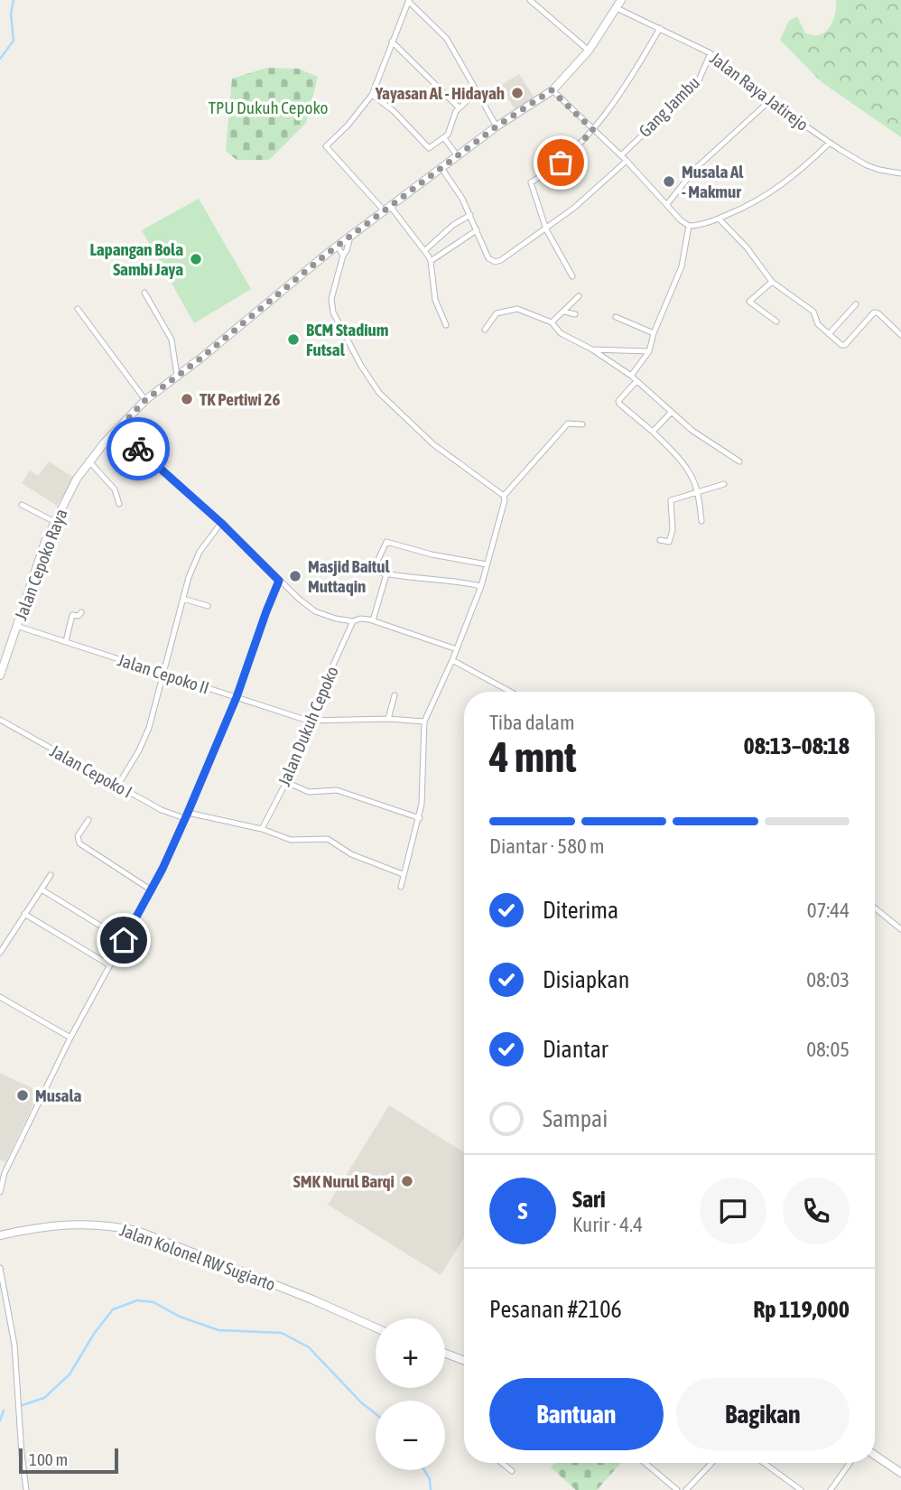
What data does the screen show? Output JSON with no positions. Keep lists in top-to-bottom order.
{
  "streets": {
    "main road": ["Jalan Cepoko Raya", "Jalan Kolonel RW Sugiarto"],
    "street": [
      "Jalan Raya Jatirejo",
      "Gang Jambu",
      "Jalan Cepoko II",
      "Jalan Dukuh Cepoko",
      "Jalan Cepoko I"
    ]
  },
  "crossings": [
    ["Jalan Raya Jatirejo", "Gang Jambu"],
    ["Jalan Raya Jatirejo", "Jalan Cepoko Raya"],
    ["Jalan Cepoko Raya", "Jalan Cepoko II"],
    ["Jalan Cepoko II", "Jalan Dukuh Cepoko"]
  ],
  "parks": ["TPU Dukuh Cepoko"],
  "places": [
    "Yayasan Al - Hidayah",
    "Musala Al - Makmur",
    "Lapangan Bola Sambi Jaya",
    "BCM Stadium Futsal",
    "TK Pertiwi 26",
    "Masjid Baitul Muttaqin",
    "Musala",
    "SMK Nurul Barqi"
  ],
  "scale_bar": "100 m",
  "page": {
    "heading": ["4 mnt", "Tiba dalam", "08:13–08:18"],
    "panel": [
      "Sari",
      "Kurir · 4.4",
      "Pesanan #2106",
      "Rp 119,000"
    ],
    "bar": "Diantar · 580 m",
    "list": [
      ["Diterima", "07:44"],
      ["Disiapkan", "08:03"],
      ["Diantar", "08:05"],
      "Sampai"
    ],
    "round": "S",
    "map_buttons": ["+", "−"],
    "buttons": ["Bantuan", "Bagikan"],
    "scale": "100 m"
  }
}
